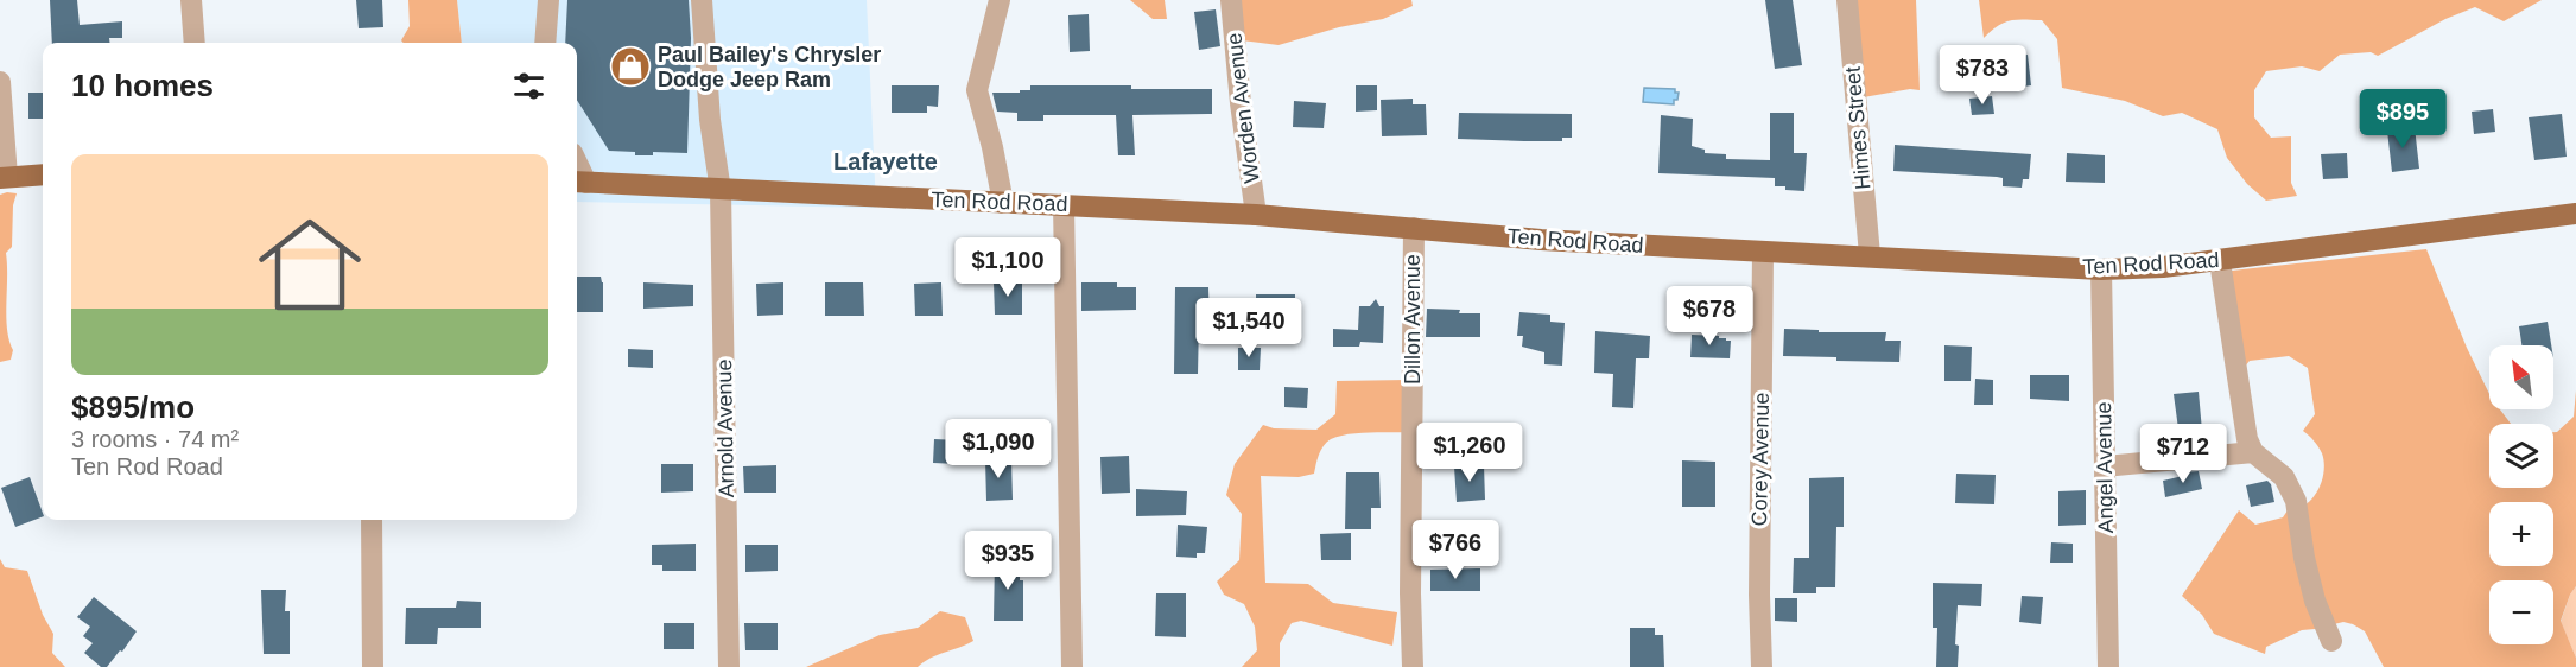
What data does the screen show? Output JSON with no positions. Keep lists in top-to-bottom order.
{
  "streets": {
    "main road": ["Ten Rod Road"],
    "street": [
      "Worden Avenue",
      "Himes Street",
      "Dillon Avenue",
      "Arnold Avenue",
      "Corey Avenue",
      "Angel Avenue"
    ]
  },
  "crossings": [
    ["Worden Avenue", "Ten Rod Road"],
    ["Himes Street", "Ten Rod Road"],
    ["Ten Rod Road", "Dillon Avenue"],
    ["Ten Rod Road", "Arnold Avenue"],
    ["Ten Rod Road", "Corey Avenue"],
    ["Ten Rod Road", "Angel Avenue"]
  ],
  "districts": ["Lafayette"],
  "places": {
    "shop": ["Paul Bailey's Chrysler Dodge Jeep Ram"]
  },
  "north": "top left",
  "page": {
    "heading": "10 homes",
    "price": [
      "$783",
      "$895",
      "$1,100",
      "$678",
      "$1,540",
      "$1,090",
      "$1,260",
      "$712",
      "$766",
      "$935"
    ],
    "list": [
      {
        "name": "$895/mo",
        "note": "3 rooms · 74 m² · Ten Rod Road"
      }
    ],
    "map_buttons": ["+", "−"]
  }
}
